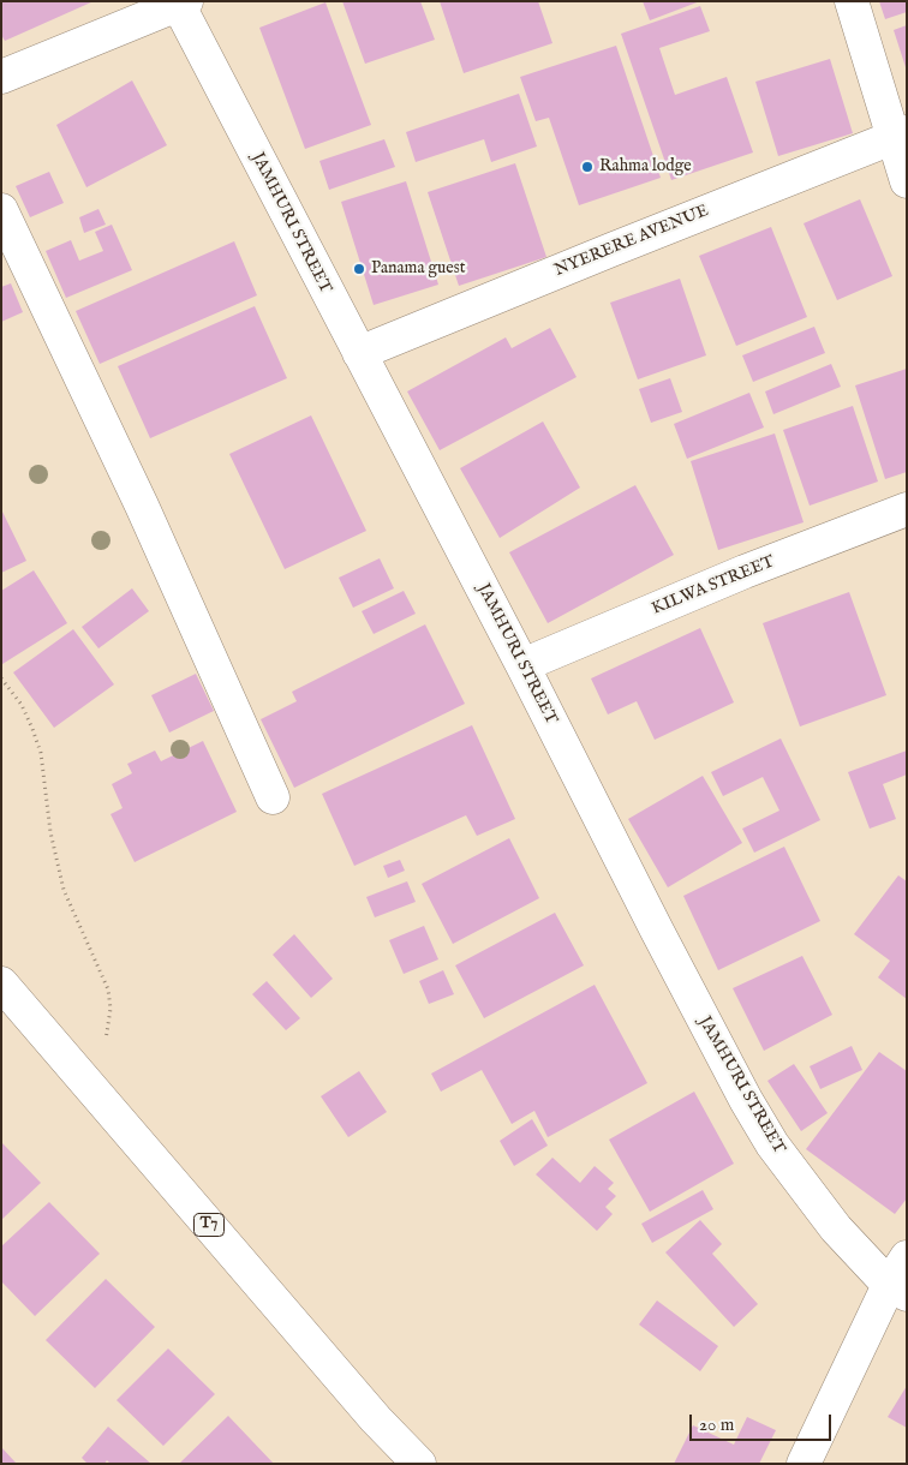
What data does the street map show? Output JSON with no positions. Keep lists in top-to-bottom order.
{
  "streets": {
    "main road": [
      "JAMHURI STREET",
      "NYERERE AVENUE",
      "KILWA STREET",
      "T7"
    ]
  },
  "crossings": [
    ["JAMHURI STREET", "NYERERE AVENUE"],
    ["JAMHURI STREET", "KILWA STREET"]
  ],
  "places": ["Rahma lodge", "Panama guest"],
  "scale_bar": "20 m"
}
